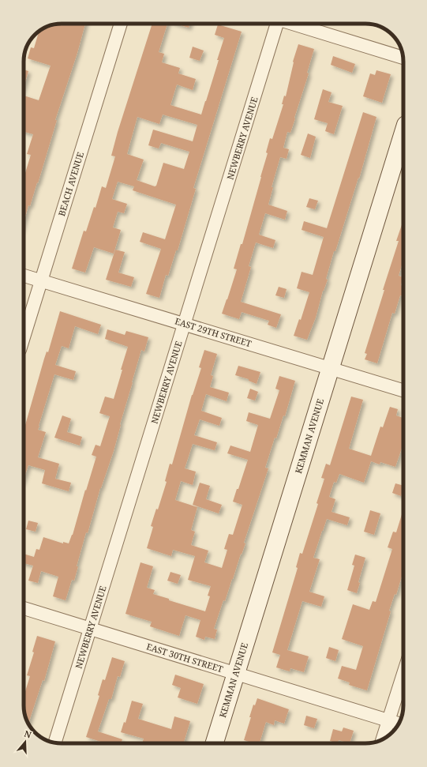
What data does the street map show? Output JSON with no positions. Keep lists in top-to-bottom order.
{
  "streets": {
    "street": [
      "NEWBERRY AVENUE",
      "BEACH AVENUE",
      "EAST 29TH STREET",
      "KEMMAN AVENUE",
      "EAST 30TH STREET"
    ]
  },
  "crossings": [
    ["NEWBERRY AVENUE", "EAST 29TH STREET"],
    ["NEWBERRY AVENUE", "EAST 30TH STREET"],
    ["BEACH AVENUE", "EAST 29TH STREET"],
    ["EAST 29TH STREET", "KEMMAN AVENUE"],
    ["KEMMAN AVENUE", "EAST 30TH STREET"]
  ],
  "north": "top"
}
